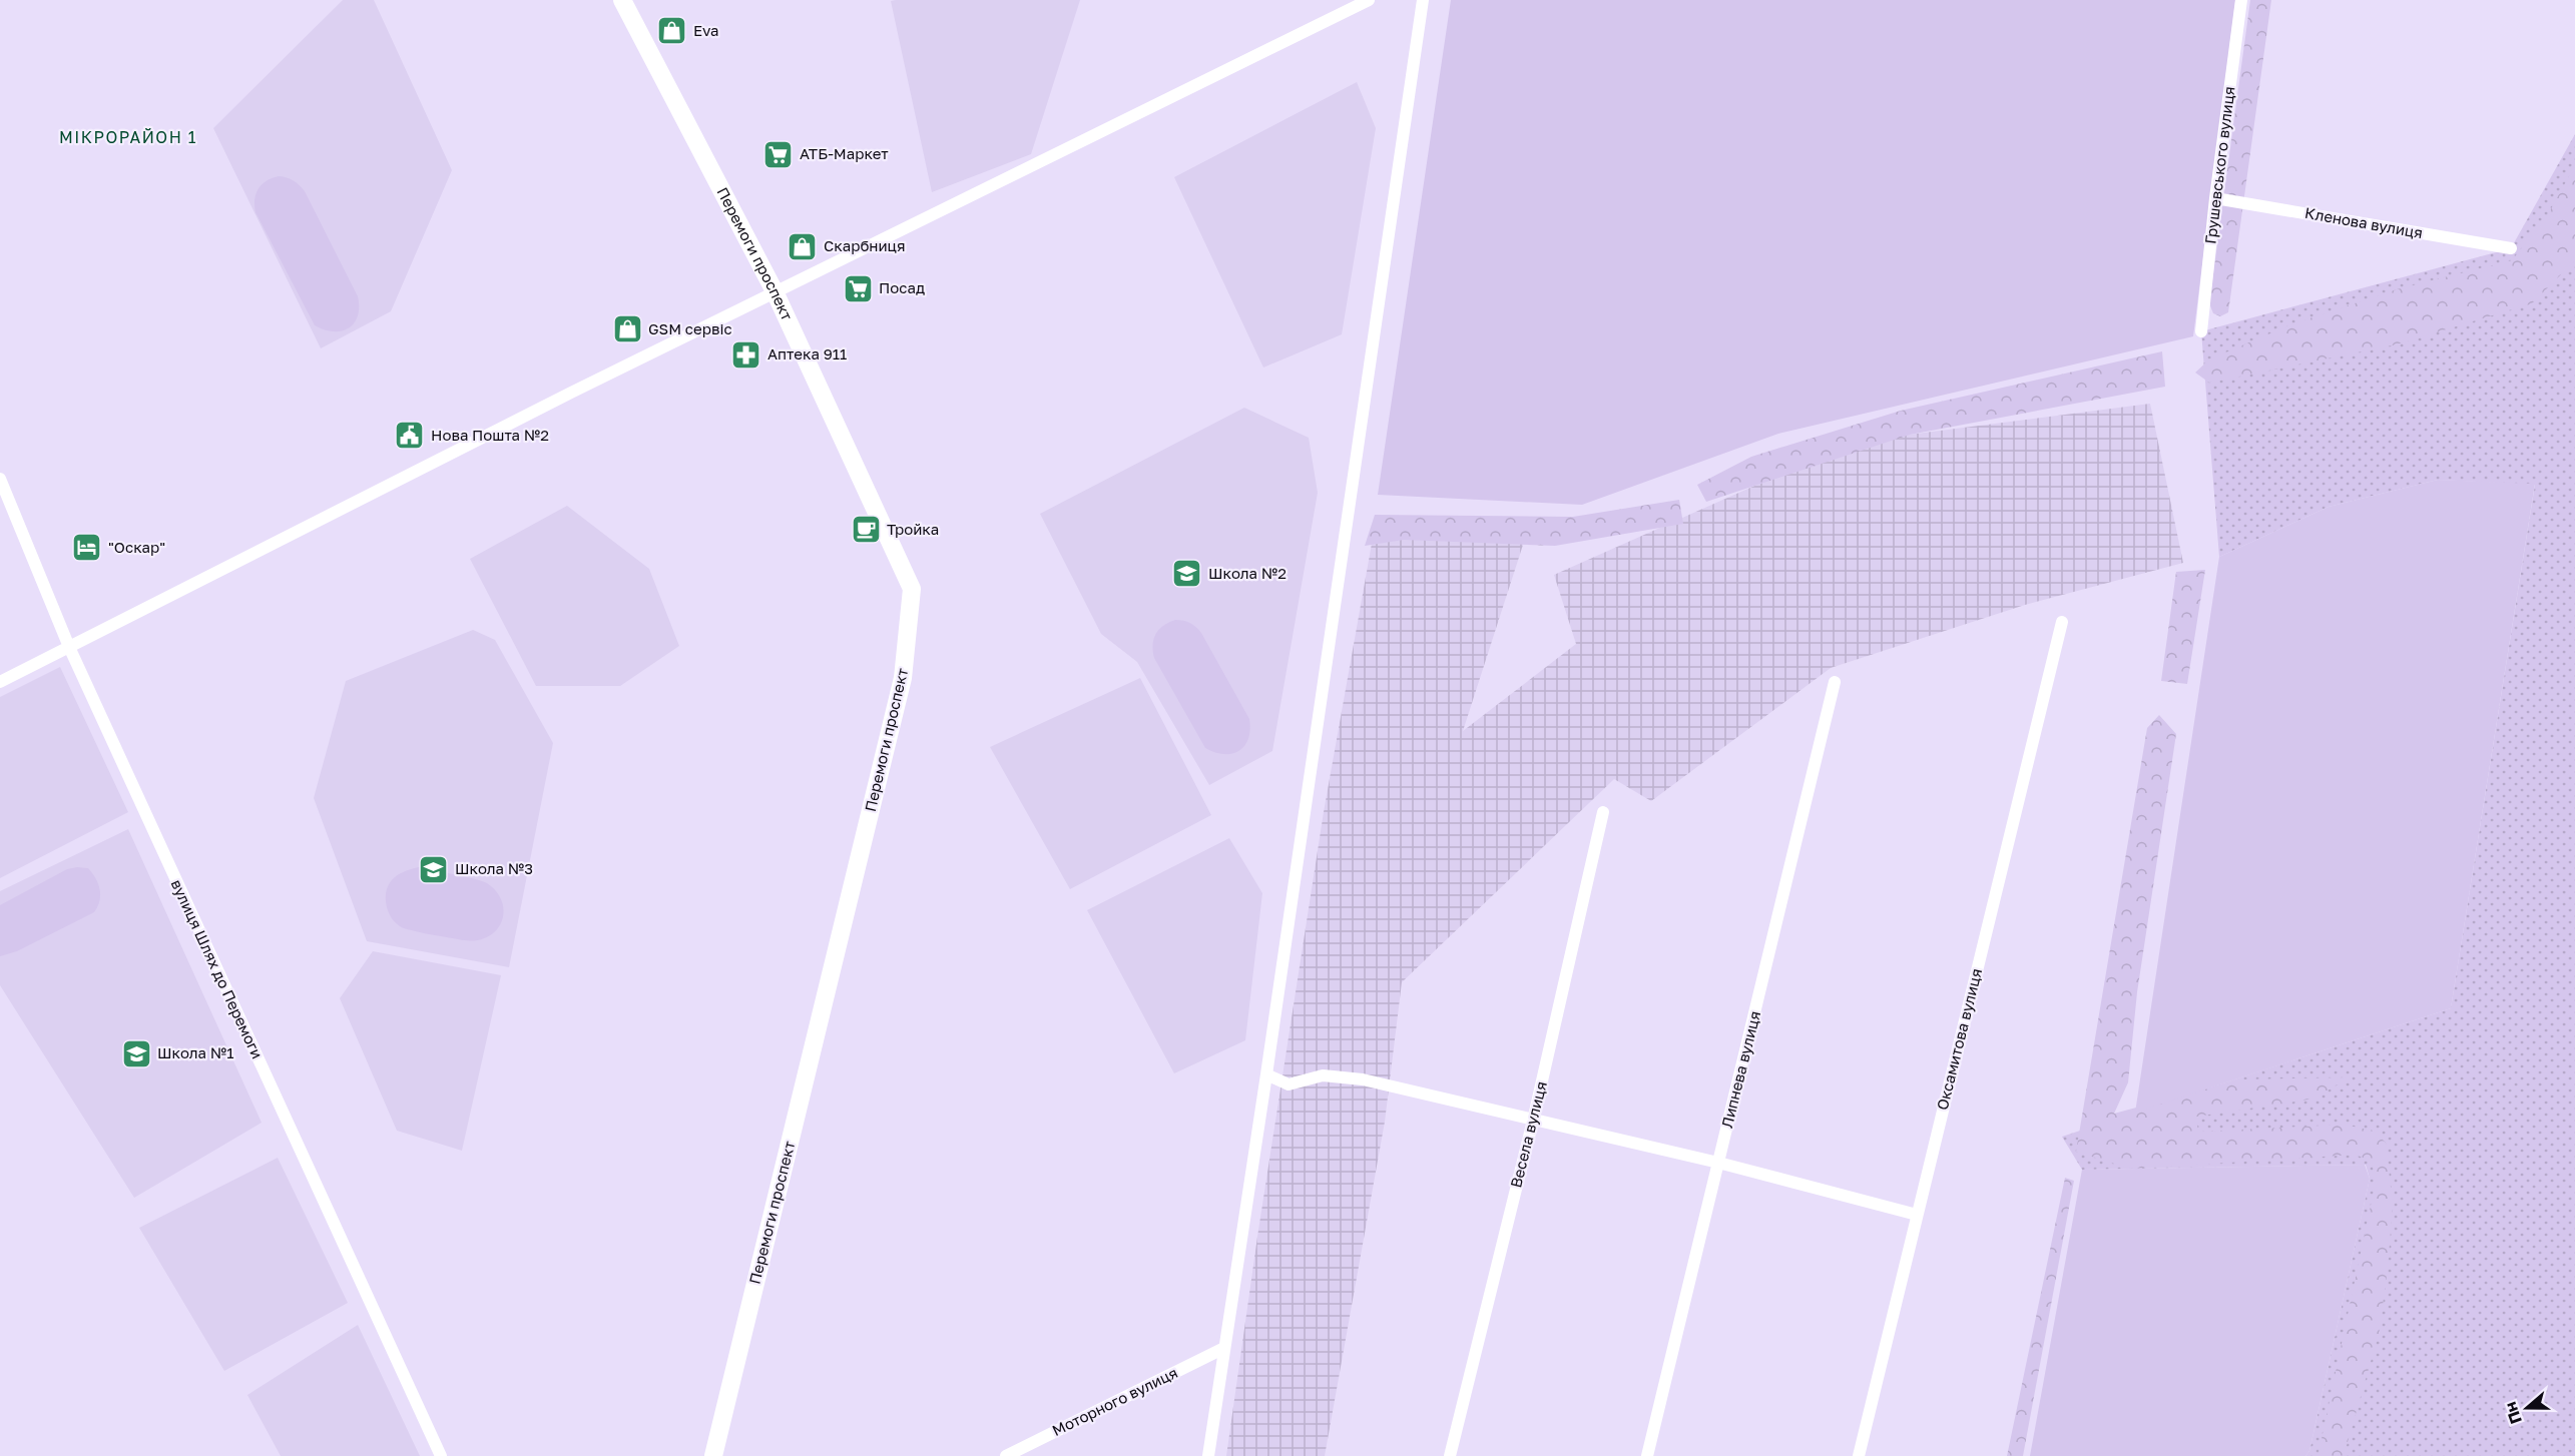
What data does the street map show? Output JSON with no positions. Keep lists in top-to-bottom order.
{
  "streets": {
    "street": [
      "Грушевського вулиця",
      "Кленова вулиця",
      "Перемоги проспект",
      "вулиця Шлях до Перемоги",
      "Оксамитова вулиця",
      "Липнева вулиця",
      "Весела вулиця",
      "Моторного вулиця"
    ]
  },
  "crossings": [
    ["Грушевського вулиця", "Кленова вулиця"]
  ],
  "districts": ["МІКРОРАЙОН 1"],
  "places": {
    "shop": ["Eva", "Скарбниця", "GSM сервіс"],
    "supermarket": ["АТБ-Маркет", "Посад"],
    "pharmacy": ["Аптека 911"],
    "public building": ["Нова Пошта №2"],
    "cafe": ["Тройка"],
    "hotel": ["\"Оскар\""],
    "school or university": ["Школа №2", "Школа №3", "Школа №1"]
  },
  "north": "left"
}
